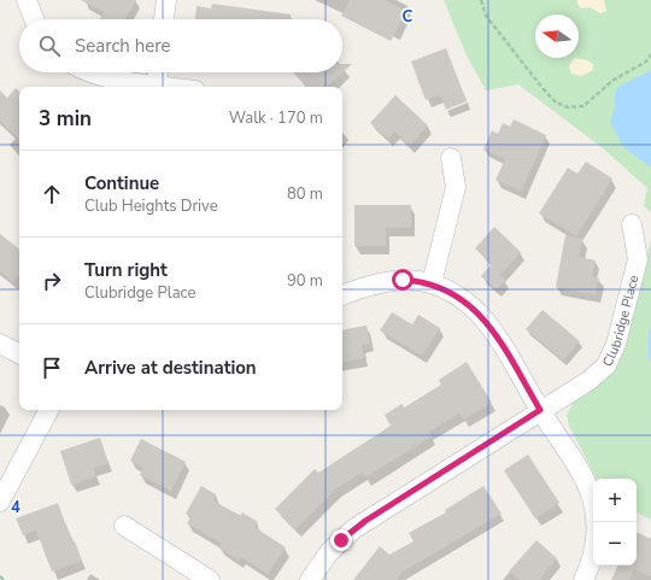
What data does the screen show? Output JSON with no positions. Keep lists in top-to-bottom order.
{
  "streets": {
    "street": ["Clubridge Place"]
  },
  "north": "left",
  "page": {
    "search": "Search here",
    "heading": ["3 min", "Walk · 170 m"],
    "list": [
      ["Continue", "Club Heights Drive", "80 m"],
      ["Turn right", "Clubridge Place", "90 m"],
      "Arrive at destination"
    ],
    "map_buttons": ["+", "−"]
  },
  "grid": {
    "columns": ["C"],
    "rows": ["4"]
  }
}
